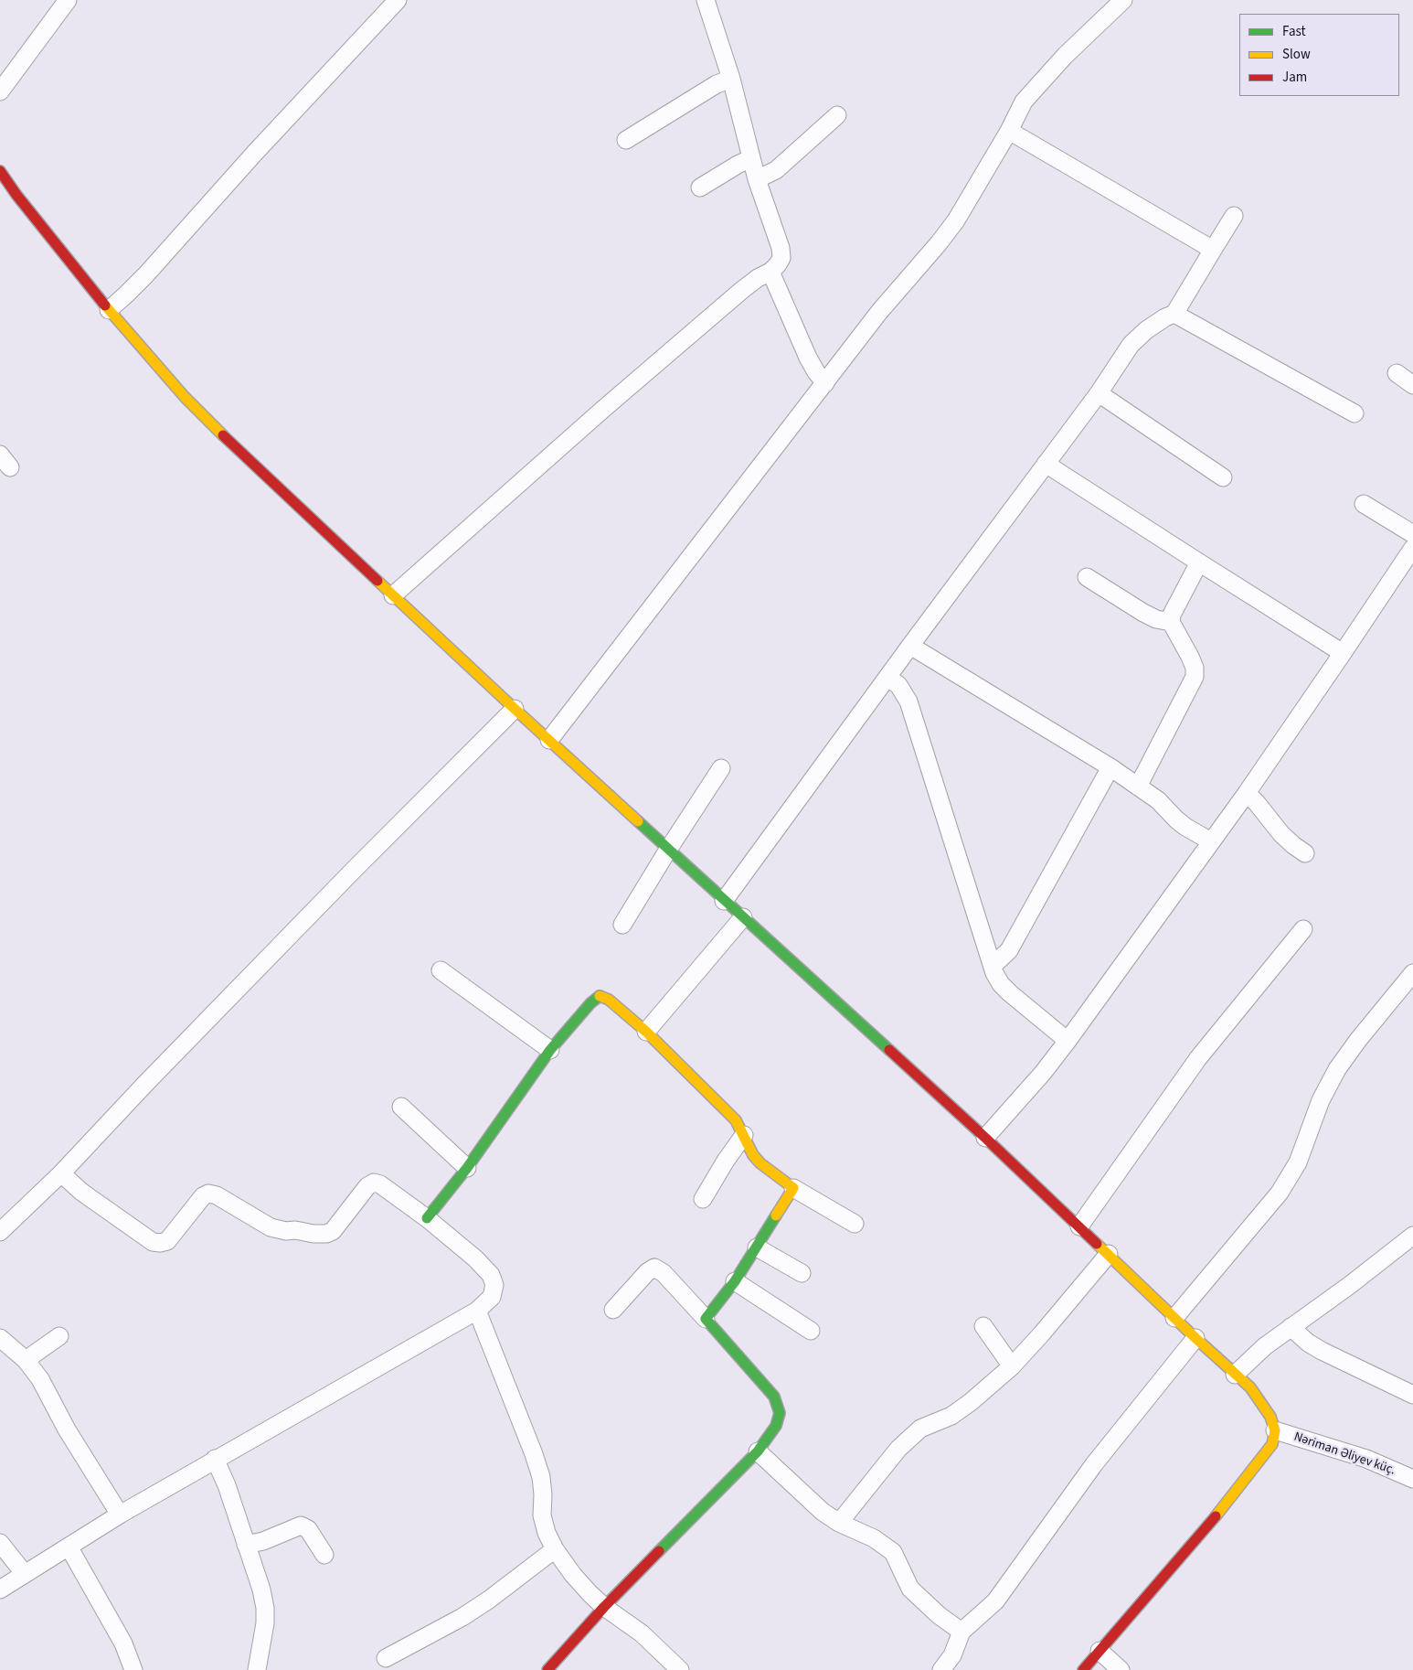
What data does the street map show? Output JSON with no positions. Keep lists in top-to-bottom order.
{
  "streets": {
    "street": ["Nəriman Əliyev küç."]
  },
  "legend": ["Fast", "Slow", "Jam"]
}
